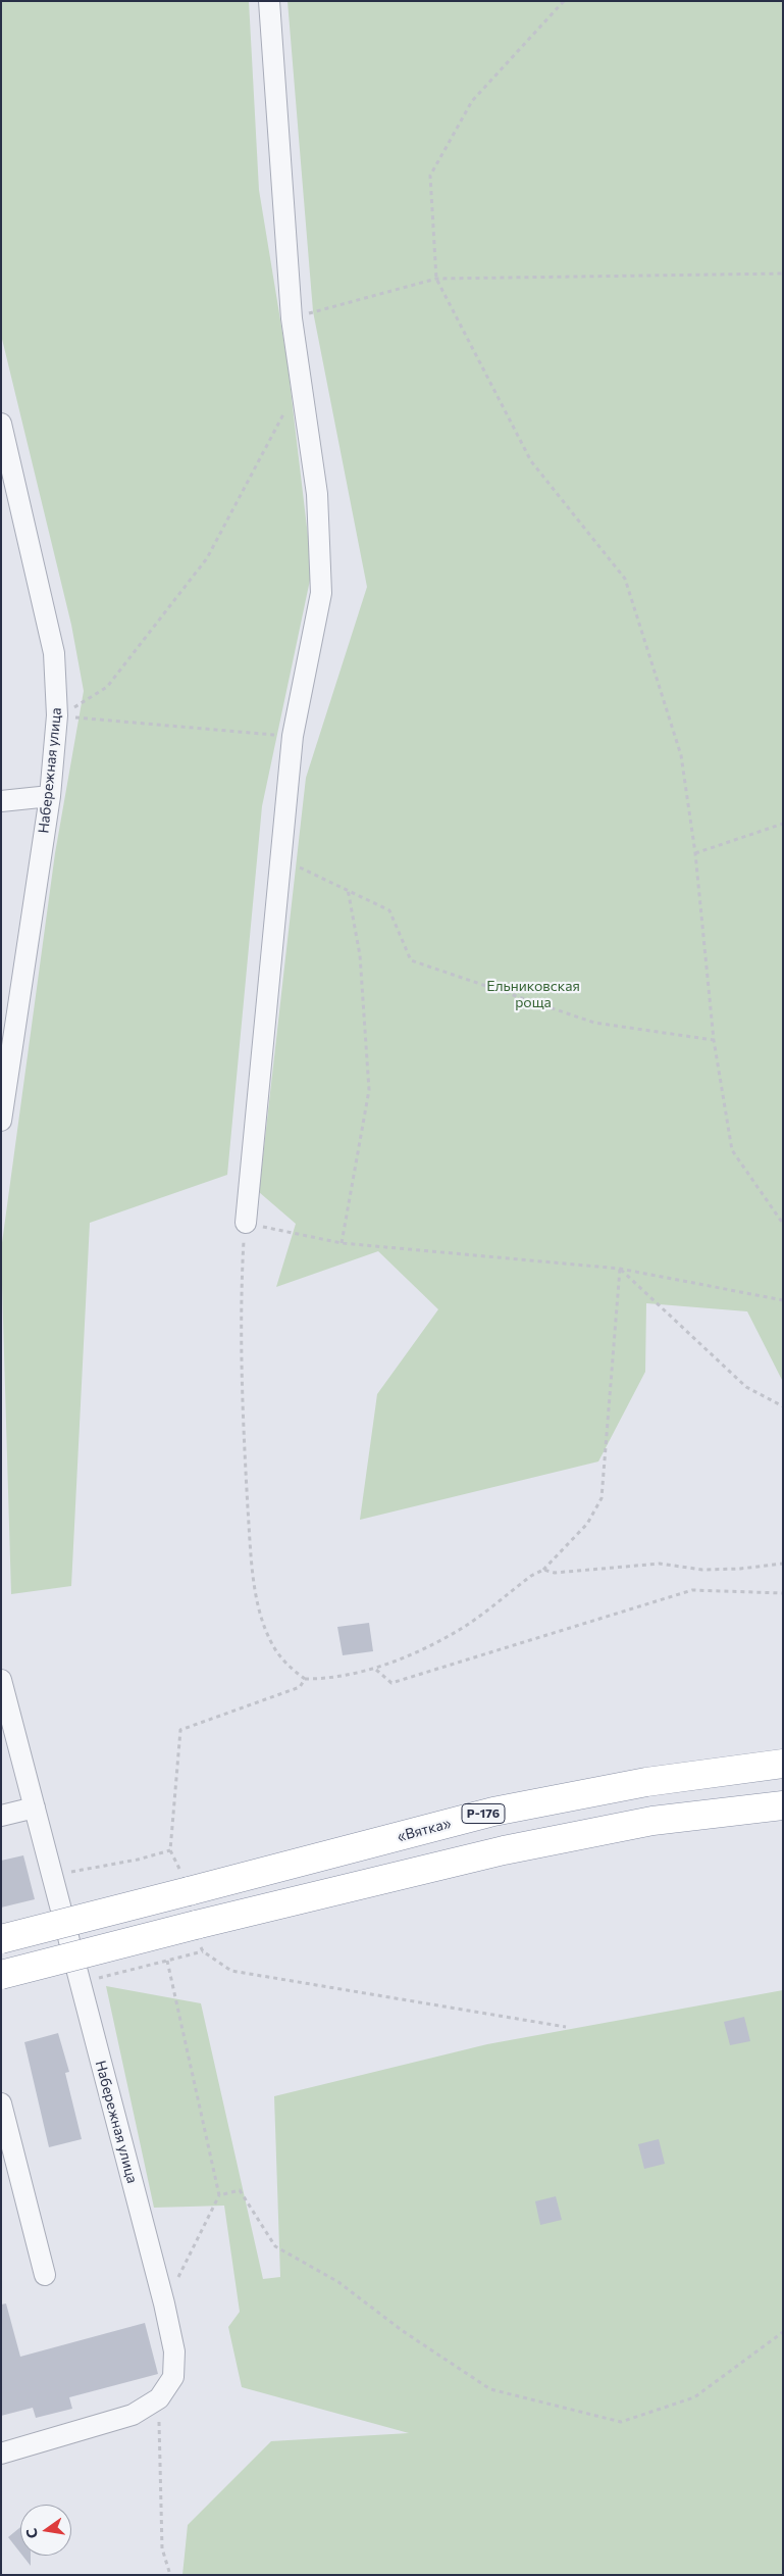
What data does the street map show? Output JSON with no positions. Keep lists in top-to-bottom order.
{
  "streets": {
    "highway": ["Р-176", "«Вятка»"],
    "street": ["Набережная улица"]
  },
  "parks": ["Ельниковская роща"],
  "north": "left"
}
